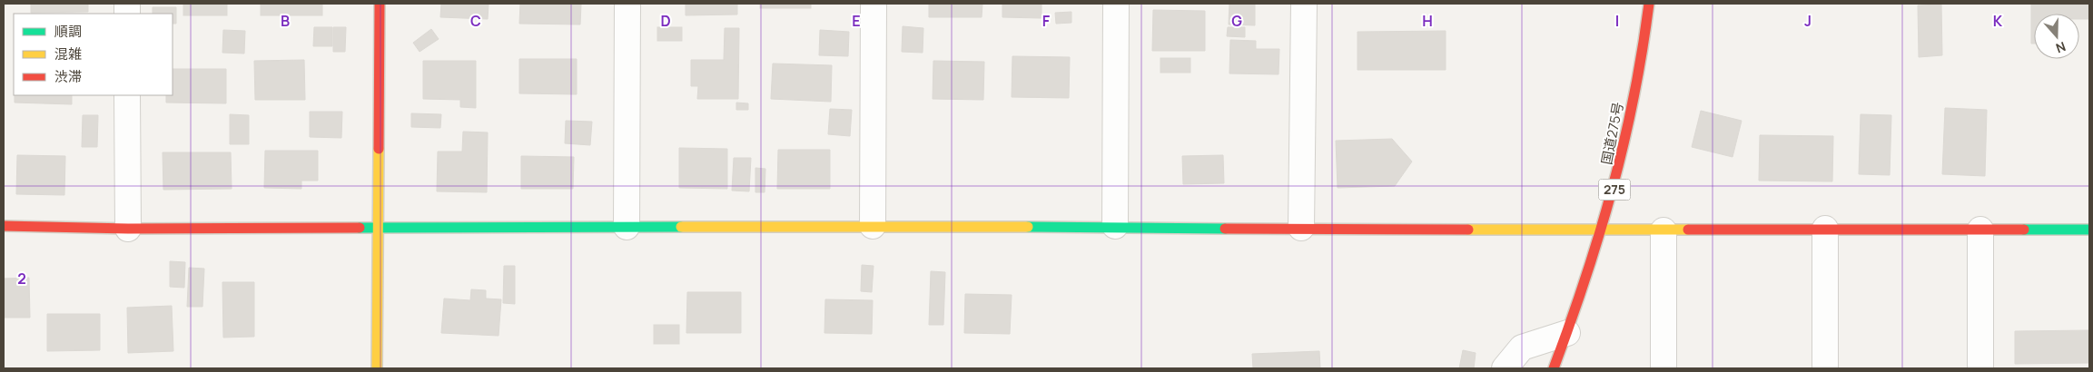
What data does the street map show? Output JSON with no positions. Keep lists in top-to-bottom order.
{
  "streets": {
    "main road": ["国道275号", "275"]
  },
  "legend": ["順調", "混雑", "渋滞"],
  "north": "bottom",
  "grid": {
    "columns": [
      "B",
      "C",
      "D",
      "E",
      "F",
      "G",
      "H",
      "I",
      "J",
      "K"
    ],
    "rows": ["2"]
  }
}
